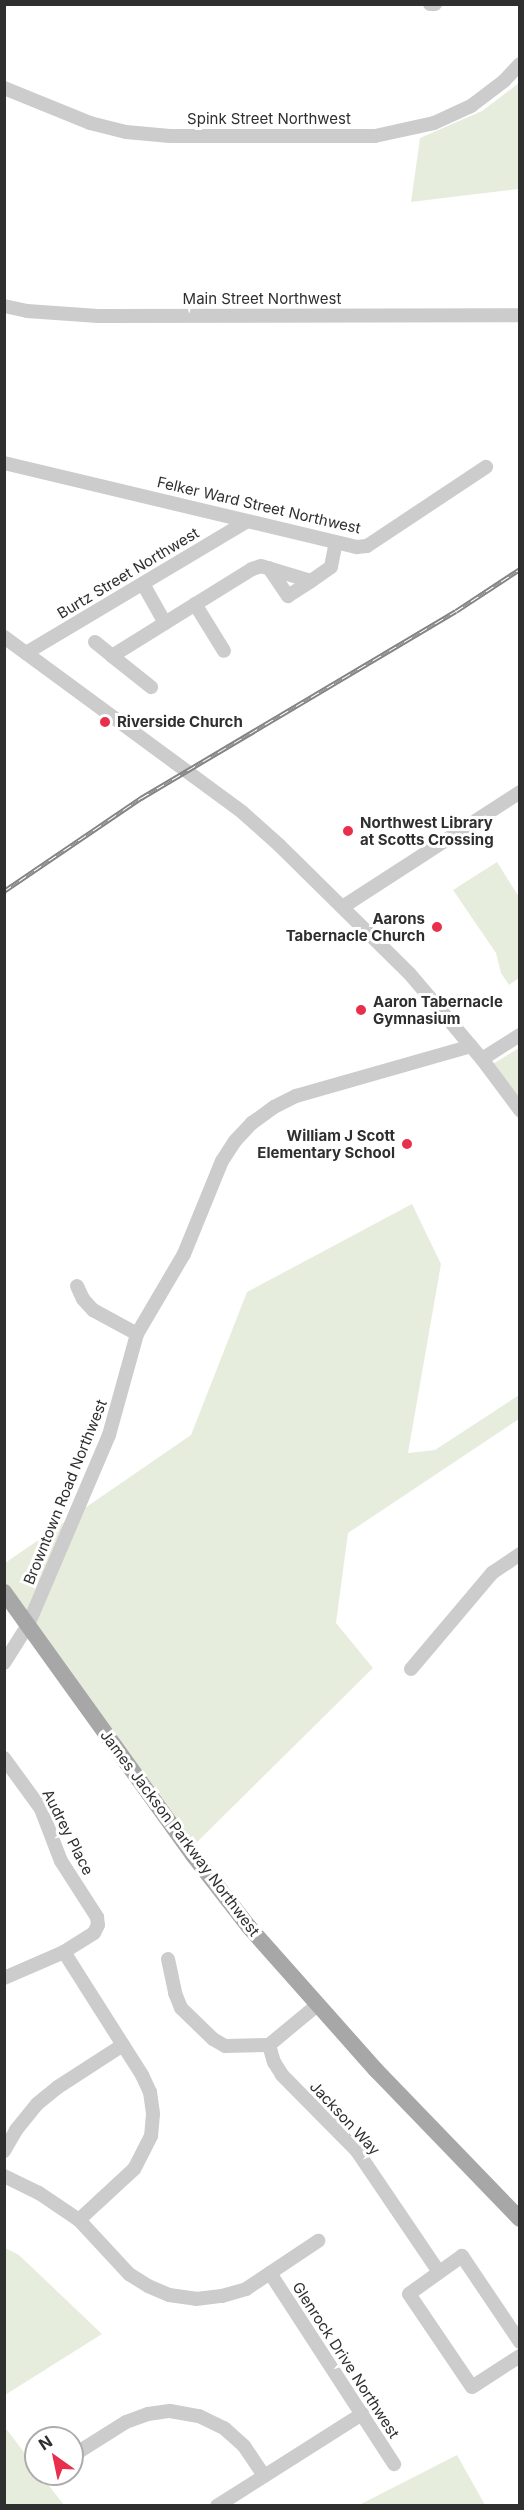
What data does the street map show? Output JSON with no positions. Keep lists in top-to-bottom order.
{
  "streets": {
    "main road": ["James Jackson Parkway Northwest"],
    "street": [
      "Spink Street Northwest",
      "Main Street Northwest",
      "Felker Ward Street Northwest",
      "Burtz Street Northwest",
      "Browntown Road Northwest",
      "Audrey Place",
      "Jackson Way",
      "Glenrock Drive Northwest"
    ]
  },
  "crossings": [
    ["Felker Ward Street Northwest", "Burtz Street Northwest"],
    ["Browntown Road Northwest", "James Jackson Parkway Northwest"]
  ],
  "places": [
    "Riverside Church",
    "Northwest Library at Scotts Crossing",
    "Aarons Tabernacle Church",
    "Aaron Tabernacle Gymnasium",
    "William J Scott Elementary School"
  ],
  "north": "top left"
}
